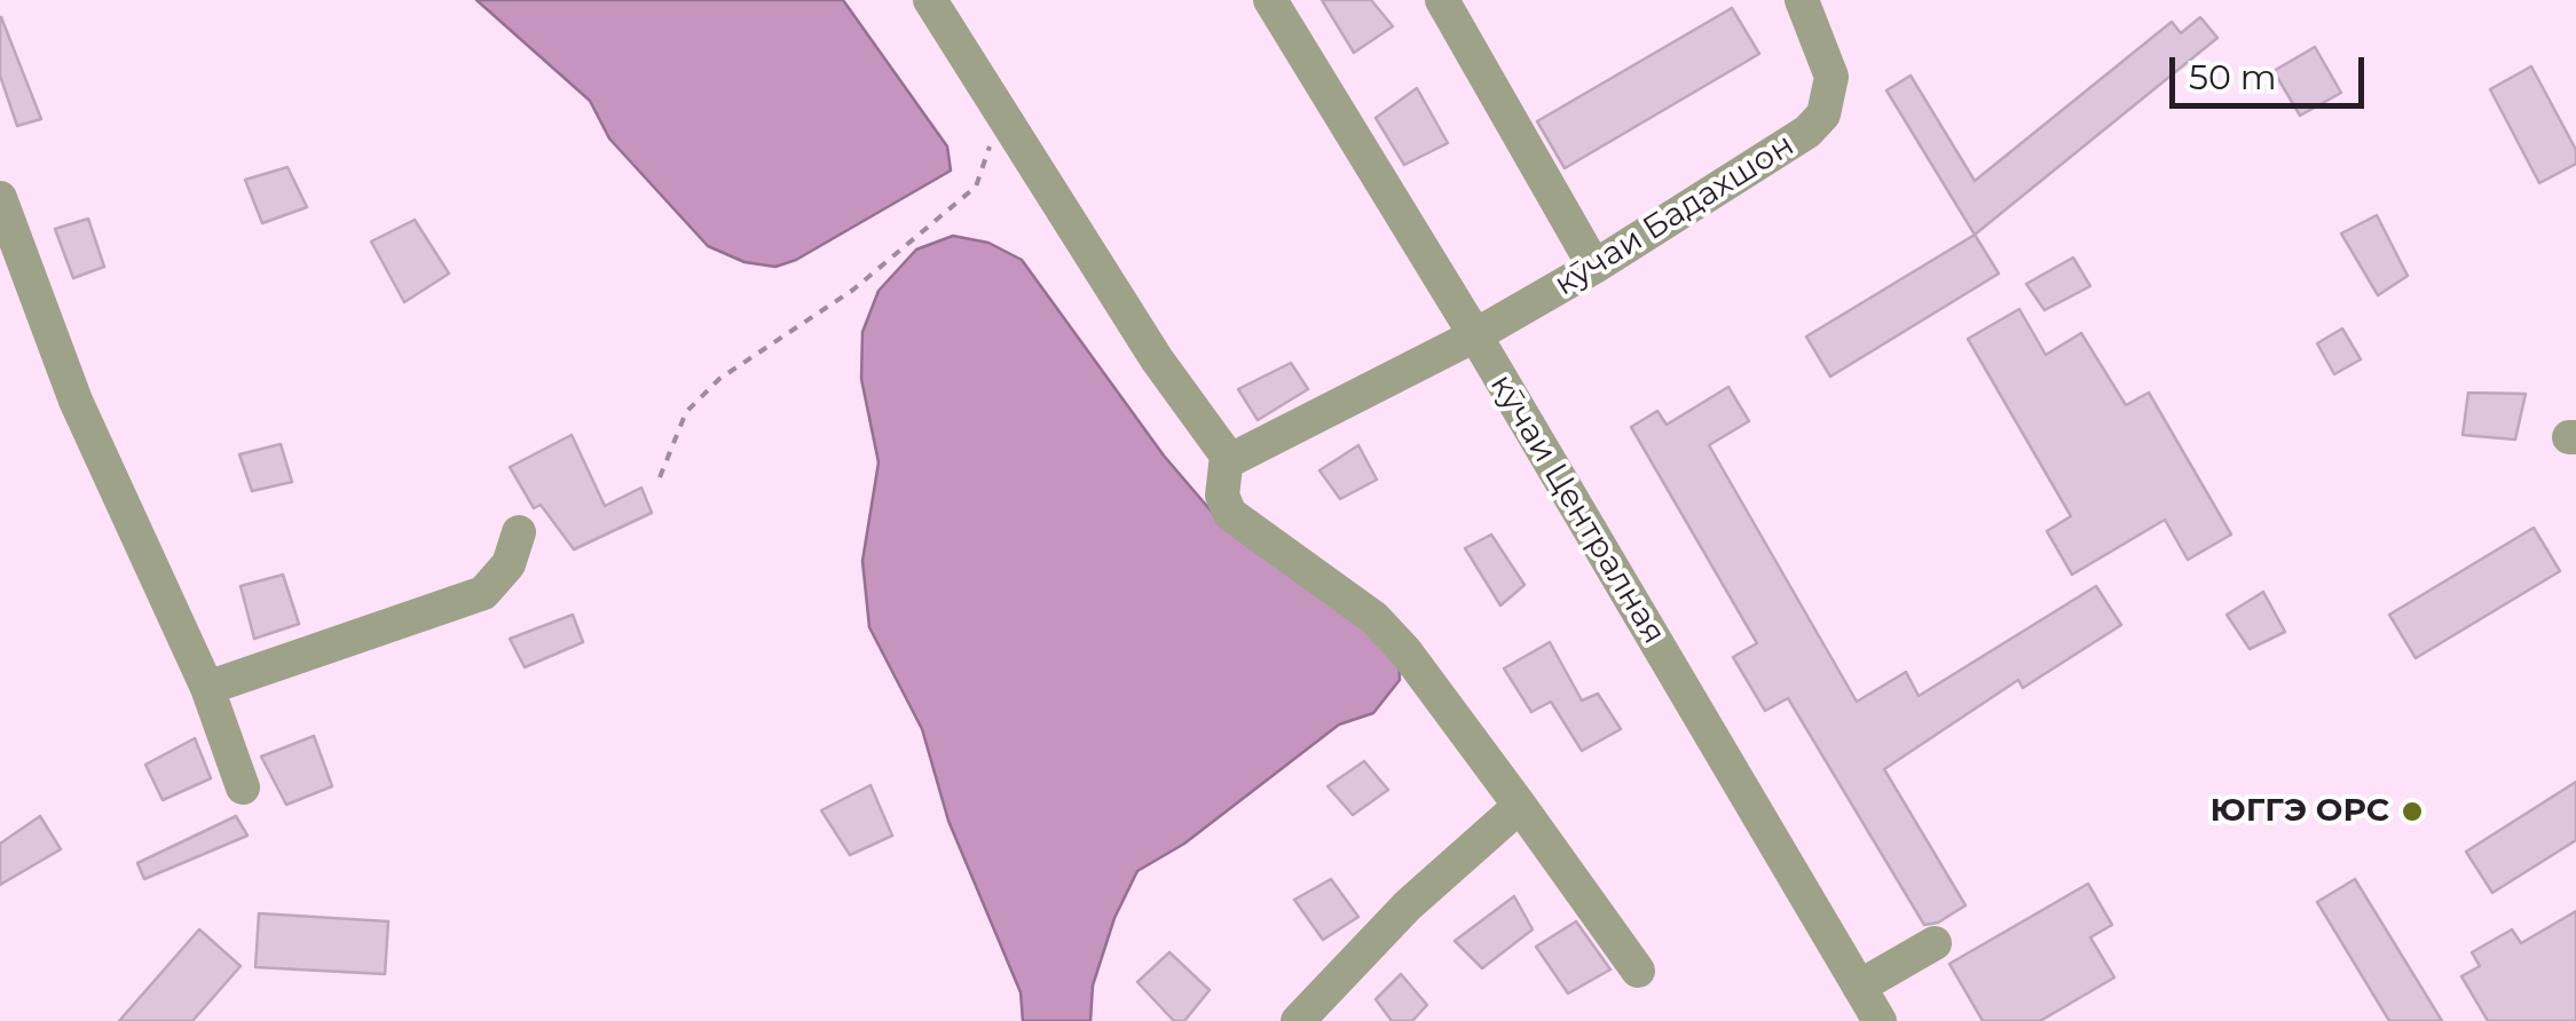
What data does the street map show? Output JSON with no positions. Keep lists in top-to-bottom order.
{
  "streets": {
    "street": ["кӯчаи Бадахшон", "кӯчаи Централная"]
  },
  "crossings": [
    ["кӯчаи Бадахшон", "кӯчаи Централная"]
  ],
  "places": ["ЮГГЭ ОРС"],
  "scale_bar": "50 m"
}
